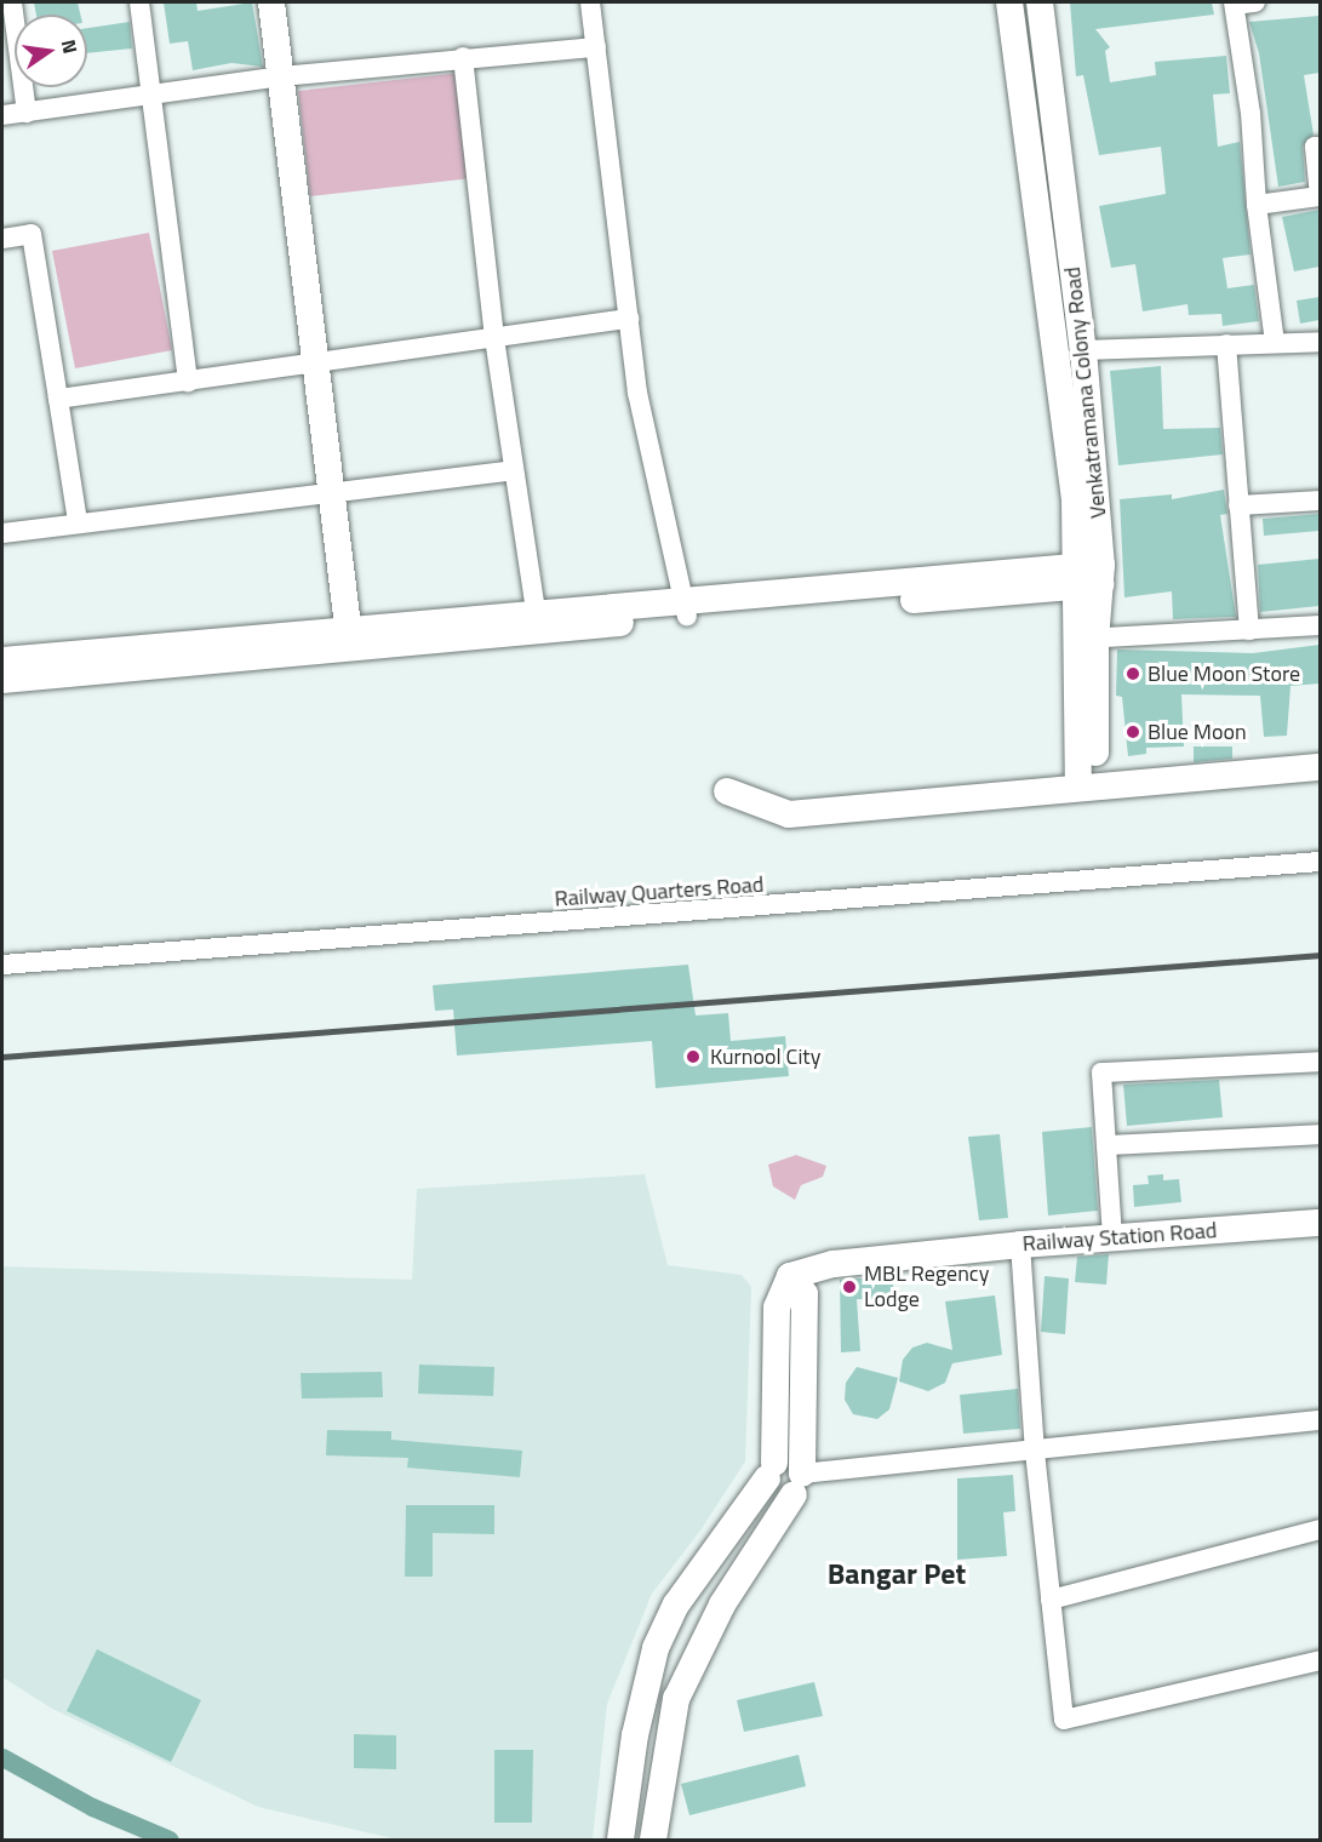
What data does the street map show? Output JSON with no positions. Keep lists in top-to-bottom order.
{
  "streets": {
    "street": ["Venkatramana Colony Road", "Railway Quarters Road", "Railway Station Road"]
  },
  "districts": ["Bangar Pet"],
  "places": [
    "Blue Moon Store",
    "Blue Moon",
    "Kurnool City",
    "MBL Regency Lodge"
  ],
  "north": "right"
}
